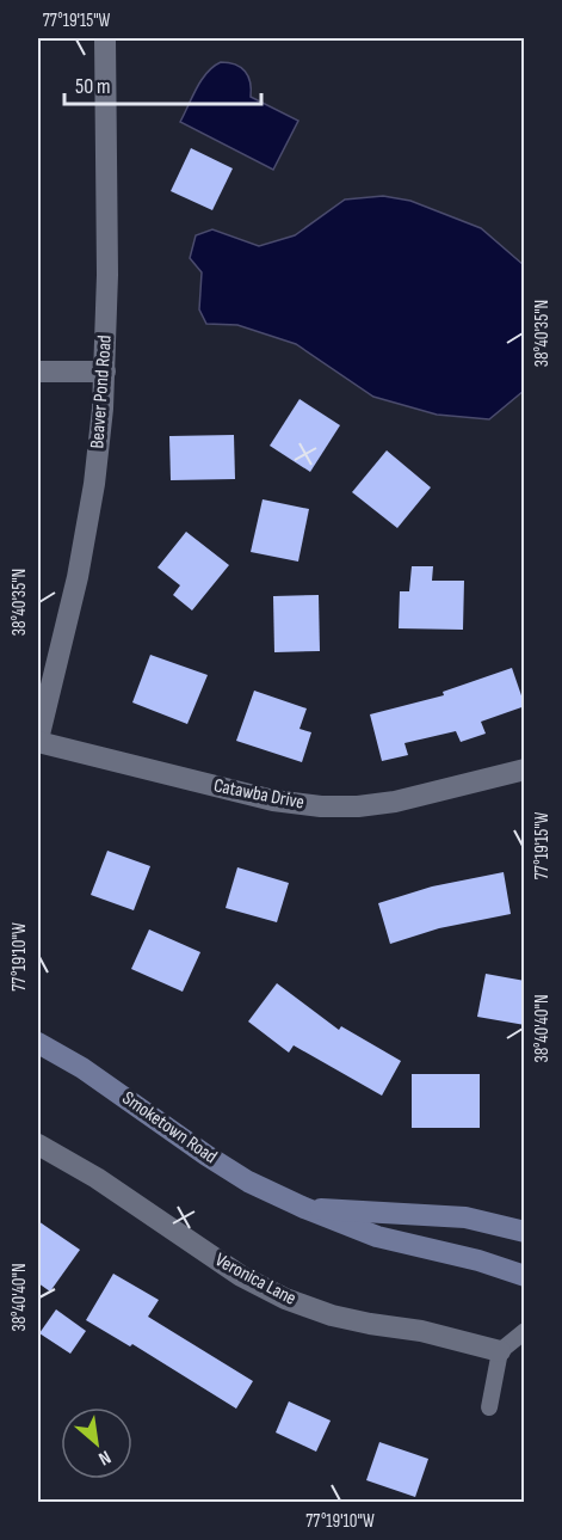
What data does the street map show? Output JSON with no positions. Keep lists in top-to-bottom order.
{
  "streets": {
    "main road": ["Smoketown Road"],
    "street": ["Beaver Pond Road", "Catawba Drive", "Veronica Lane"]
  },
  "crossings": [
    ["Beaver Pond Road", "Catawba Drive"]
  ],
  "scale_bar": "50 m",
  "north": "bottom right",
  "coordinates": [
    "77°19'15\"W",
    "38°40'35\"N",
    "77°19'10\"W",
    "38°40'40\"N"
  ]
}
